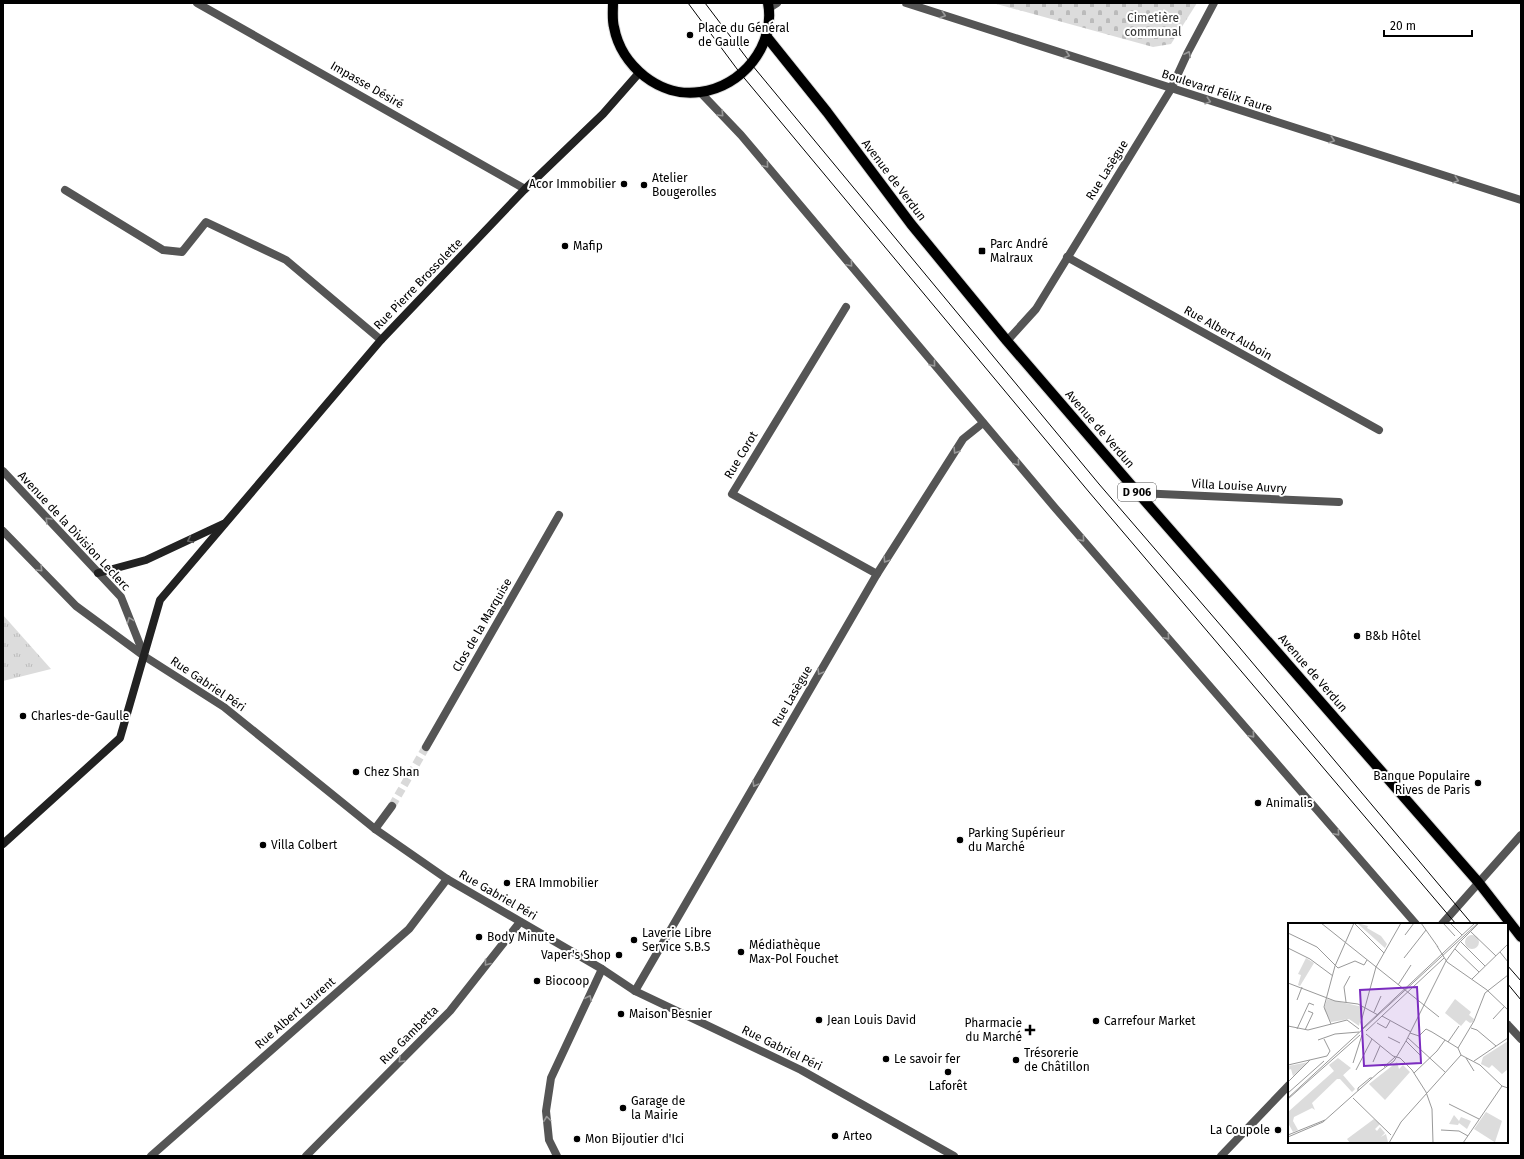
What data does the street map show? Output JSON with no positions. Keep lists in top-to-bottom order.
{
  "streets": {
    "main road": ["Avenue de Verdun", "Rue Pierre Brossolette", "D 906"],
    "street": [
      "Impasse Désiré",
      "Boulevard Félix Faure",
      "Rue Lasègue",
      "Rue Albert Auboin",
      "Rue Corot",
      "Villa Louise Auvry",
      "Avenue de la Division Leclerc",
      "Clos de la Marquise",
      "Rue Gabriel Péri",
      "Rue Albert Laurent",
      "Rue Gambetta"
    ]
  },
  "crossings": [
    ["Impasse Désiré", "Rue Pierre Brossolette"],
    ["Boulevard Félix Faure", "Rue Lasègue"],
    ["Rue Lasègue", "Avenue de Verdun"],
    ["Rue Lasègue", "Rue Albert Auboin"],
    ["Rue Lasègue", "Rue Corot"],
    ["Rue Lasègue", "Rue Gabriel Péri"],
    ["Avenue de Verdun", "Villa Louise Auvry"],
    ["Rue Pierre Brossolette", "Avenue de la Division Leclerc"],
    ["Rue Pierre Brossolette", "Rue Gabriel Péri"],
    ["Avenue de la Division Leclerc", "Rue Gabriel Péri"],
    ["Rue Gabriel Péri", "Rue Albert Laurent"],
    ["Rue Gabriel Péri", "Rue Gambetta"]
  ],
  "one_way": ["Boulevard Félix Faure", "Rue Gambetta"],
  "parks": ["Cimetière communal"],
  "places": {
    "other": [
      "Place du Général de Gaulle",
      "Acor Immobilier",
      "Atelier Bougerolles",
      "Mafip",
      "B&b Hôtel",
      "Charles-de-Gaulle",
      "Chez Shan",
      "Banque Populaire Rives de Paris",
      "Animalis",
      "Parking Supérieur du Marché",
      "Villa Colbert",
      "ERA Immobilier",
      "Body Minute",
      "Laverie Libre Service S.B.S",
      "Médiathèque Max-Pol Fouchet",
      "Vaper's Shop",
      "Biocoop",
      "Maison Besnier",
      "Jean Louis David",
      "Carrefour Market",
      "Le savoir fer",
      "Trésorerie de Châtillon",
      "Laforêt",
      "Garage de la Mairie",
      "La Coupole",
      "Arteo",
      "Mon Bijoutier d'Ici"
    ],
    "transit": ["Parc André Malraux"],
    "health": ["Pharmacie du Marché"]
  },
  "scale_bar": "20 m"
}
